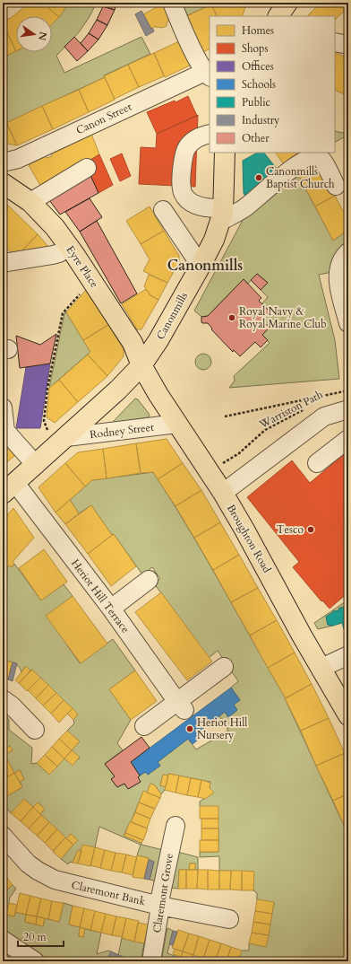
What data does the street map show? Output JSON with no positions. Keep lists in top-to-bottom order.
{
  "streets": {
    "main road": [
      "Eyre Place",
      "Canonmills",
      "Rodney Street",
      "Broughton Road"
    ],
    "street": [
      "Canon Street",
      "Heriot Hill Terrace",
      "Claremont Bank",
      "Claremont Grove"
    ],
    "path": ["Warriston Path"]
  },
  "crossings": [
    ["Eyre Place", "Canonmills"],
    ["Eyre Place", "Rodney Street"],
    ["Eyre Place", "Broughton Road"],
    ["Canonmills", "Rodney Street"],
    ["Canonmills", "Broughton Road"],
    ["Warriston Path", "Broughton Road"],
    ["Rodney Street", "Broughton Road"],
    ["Rodney Street", "Heriot Hill Terrace"],
    ["Claremont Bank", "Claremont Grove"]
  ],
  "districts": ["Canonmills"],
  "places": [
    "Canonmills Baptist Church",
    "Royal Navy & Royal Marine Club",
    "Tesco",
    "Heriot Hill Nursery"
  ],
  "legend": [
    "Homes",
    "Shops",
    "Offices",
    "Schools",
    "Public",
    "Industry",
    "Other"
  ],
  "scale_bar": "20 m",
  "north": "right"
}
